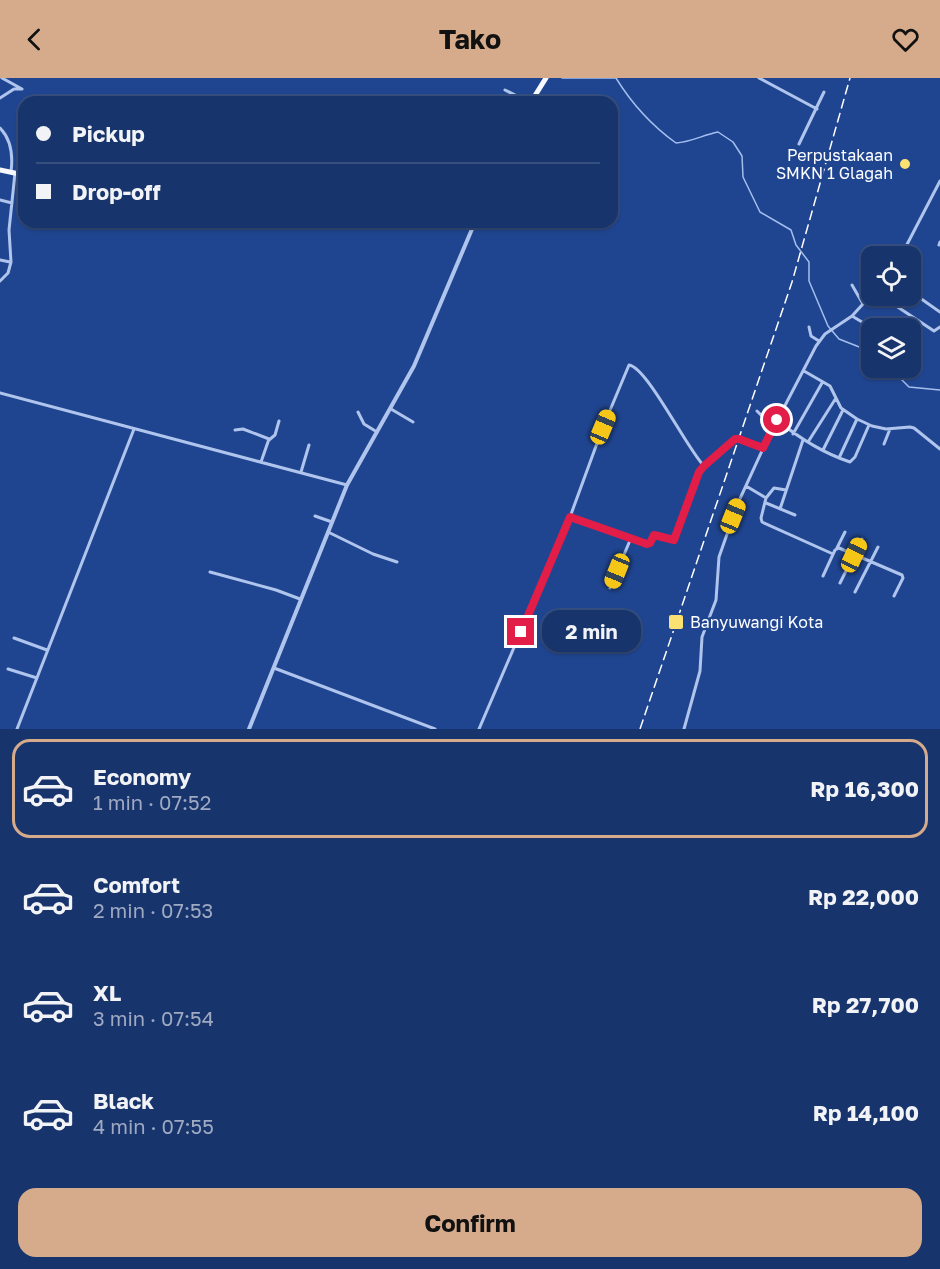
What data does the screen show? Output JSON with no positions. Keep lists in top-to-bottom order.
{
  "places": {
    "other": ["Perpustakaan SMKN 1 Glagah"],
    "transit": ["Banyuwangi Kota"]
  },
  "page": {
    "header": "Tako",
    "banner": ["Pickup", "Drop-off"],
    "bubble": "2 min",
    "list": [
      {
        "name": "Economy",
        "note": "1 min · 07:52",
        "value": "Rp 16,300"
      },
      {
        "name": "Comfort",
        "note": "2 min · 07:53",
        "value": "Rp 22,000"
      },
      {
        "name": "XL",
        "note": "3 min · 07:54",
        "value": "Rp 27,700"
      },
      {
        "name": "Black",
        "note": "4 min · 07:55",
        "value": "Rp 14,100"
      }
    ],
    "buttons": "Confirm"
  }
}
